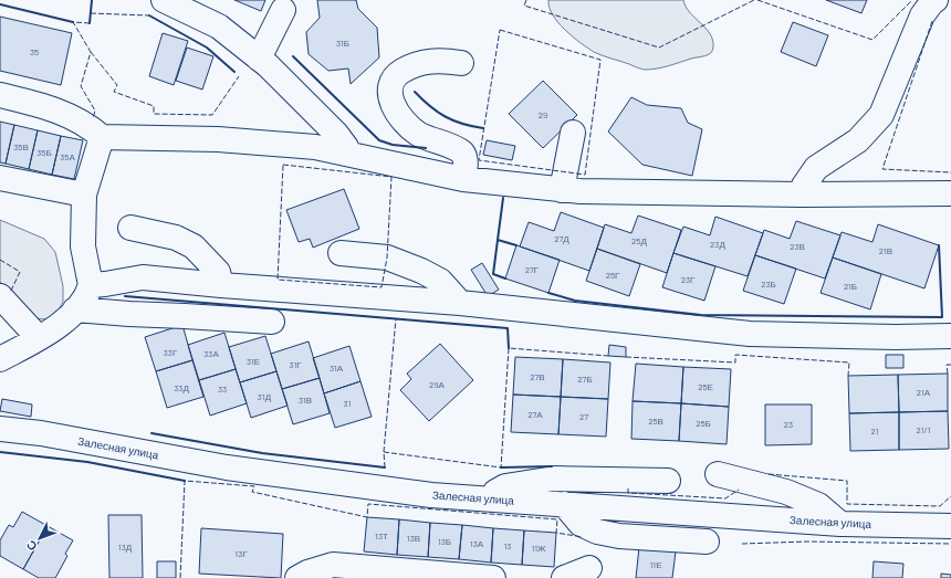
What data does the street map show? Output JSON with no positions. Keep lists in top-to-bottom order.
{
  "streets": {
    "street": ["Залесная улица"]
  },
  "house_numbers": [
    "31Б",
    "35",
    "29",
    "35В",
    "35Б",
    "35А",
    "27Д",
    "25Д",
    "23Д",
    "23В",
    "21В",
    "27Г",
    "25Г",
    "23Г",
    "23Б",
    "21Б",
    "33Г",
    "33А",
    "31Е",
    "31Г",
    "31А",
    "27В",
    "27Б",
    "29А",
    "25Е",
    "33Д",
    "33",
    "21А",
    "31Д",
    "31В",
    "31",
    "27А",
    "27",
    "25В",
    "25Б",
    "23",
    "21/1",
    "21",
    "13Т",
    "13В",
    "13Б",
    "13А",
    "13",
    "13Д",
    "11Ж",
    "13Г",
    "11Е"
  ],
  "north": "bottom left"
}
